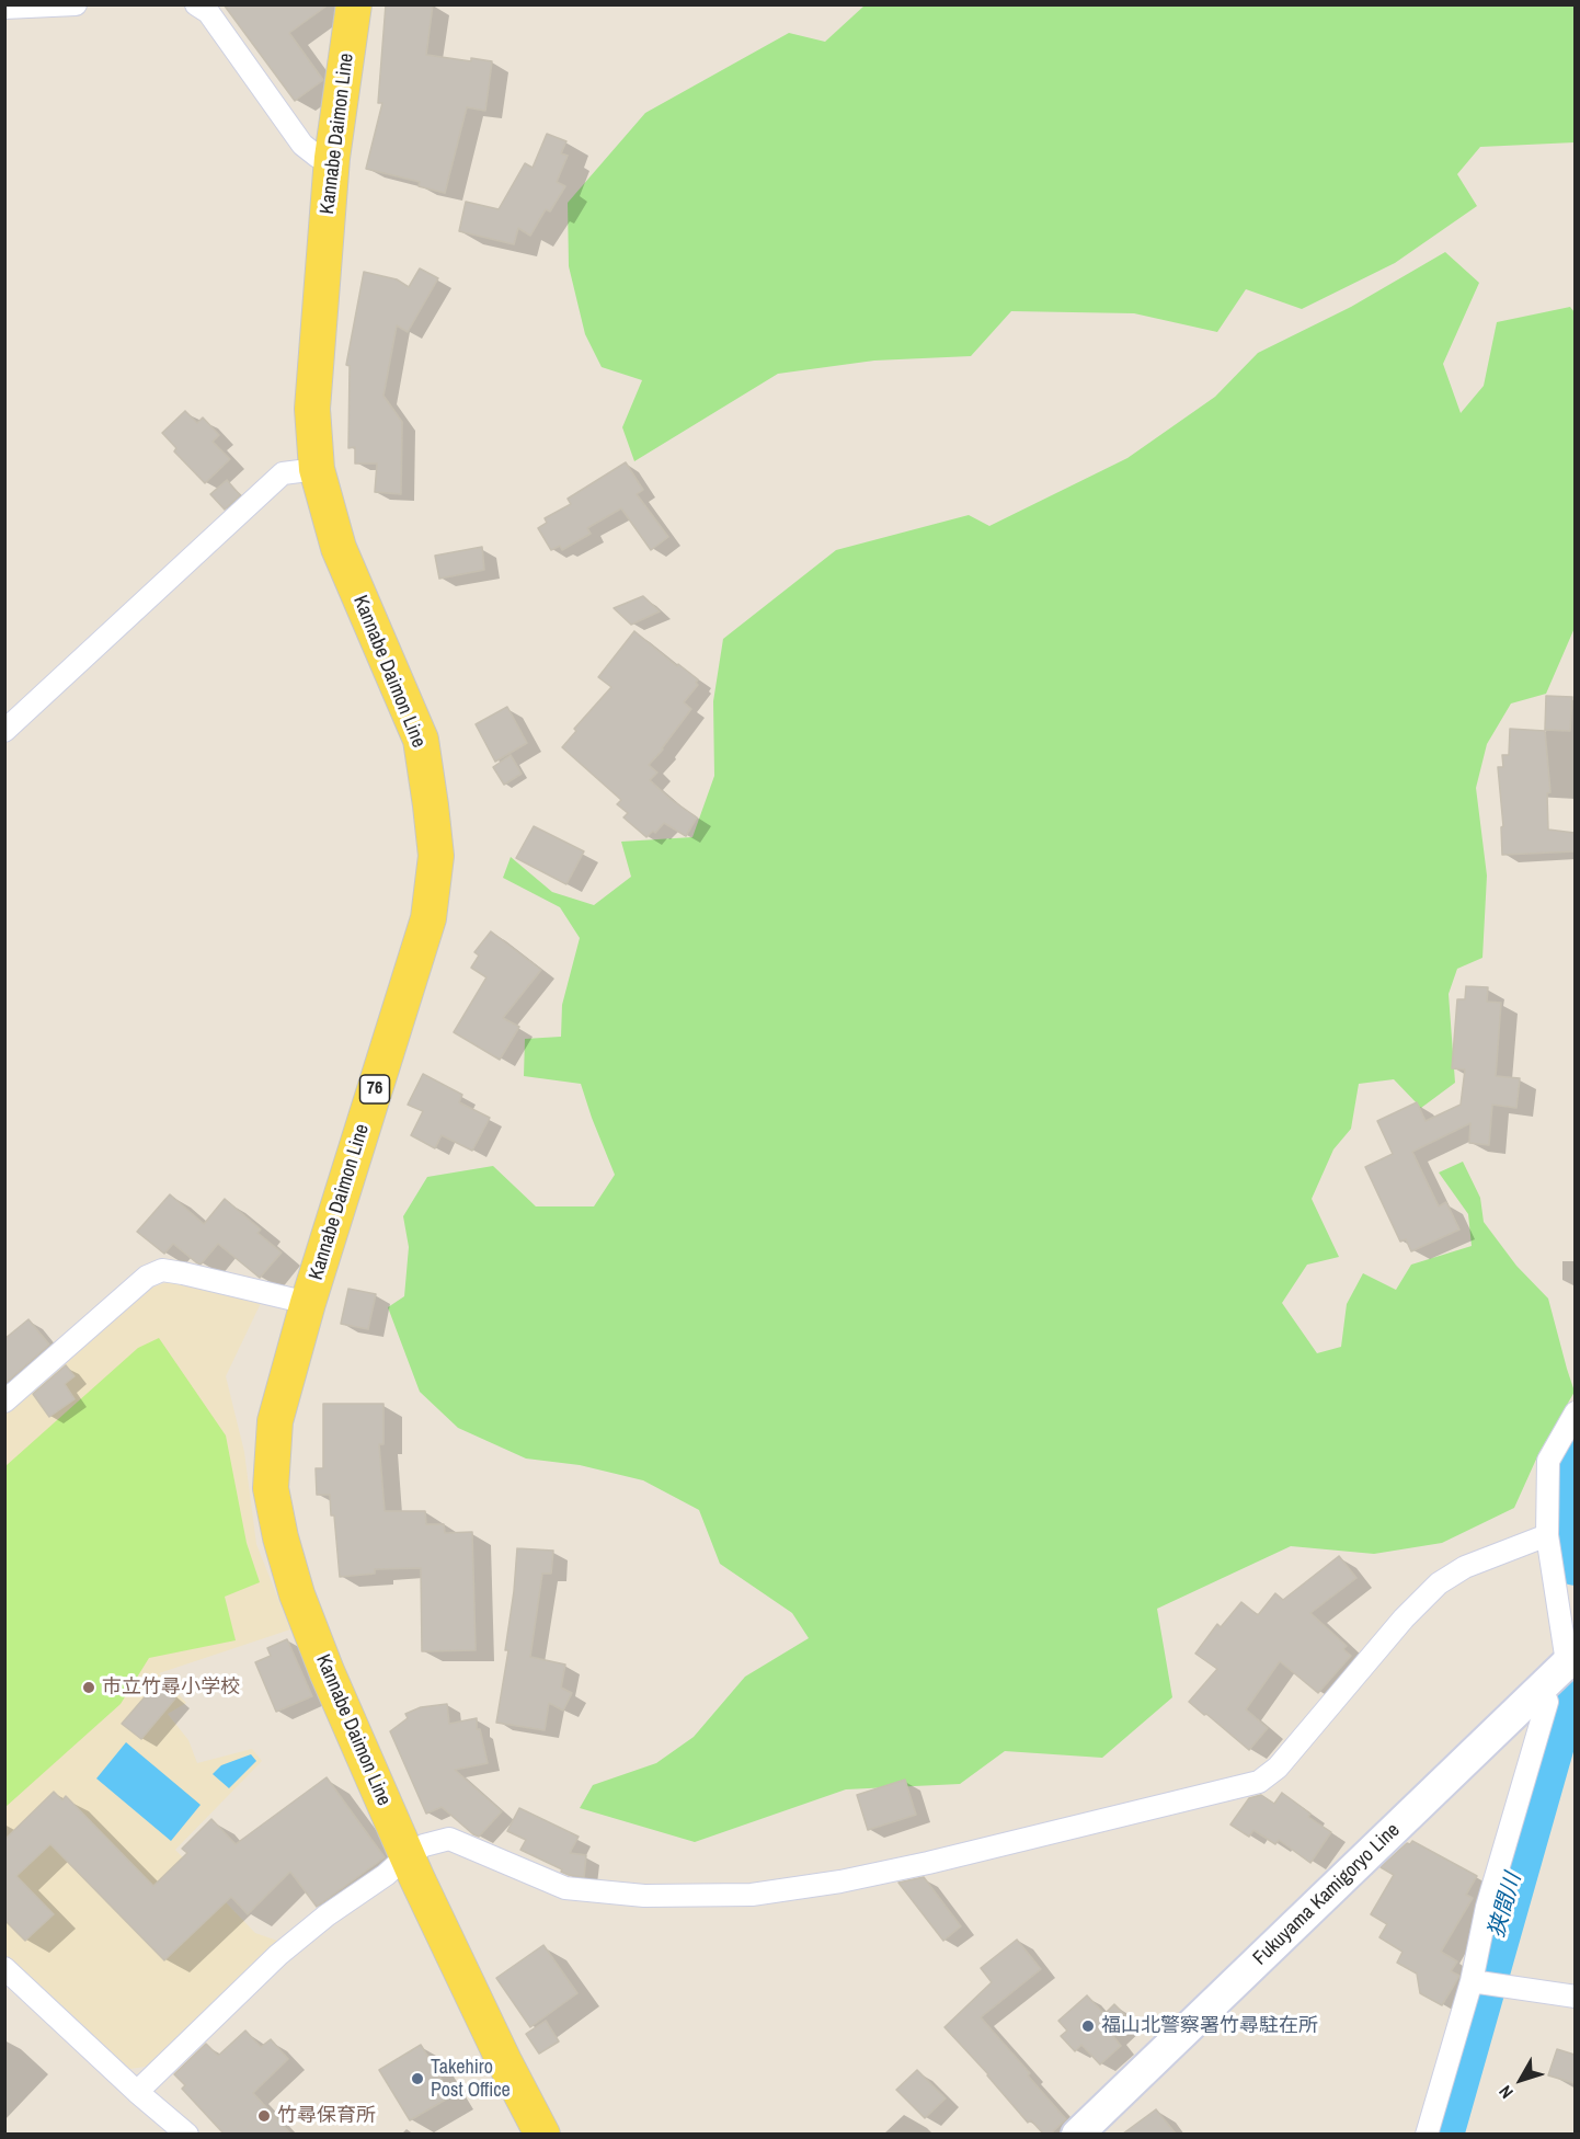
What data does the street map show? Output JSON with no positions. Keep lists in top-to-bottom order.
{
  "streets": {
    "main road": ["Kannabe Daimon Line", "76", "Fukuyama Kamigoryo Line"]
  },
  "water": ["狭間川"],
  "places": [
    "市立竹尋小学校",
    "福山北警察署竹尋駐在所",
    "Takehiro Post Office",
    "竹尋保育所"
  ],
  "north": "bottom left"
}
